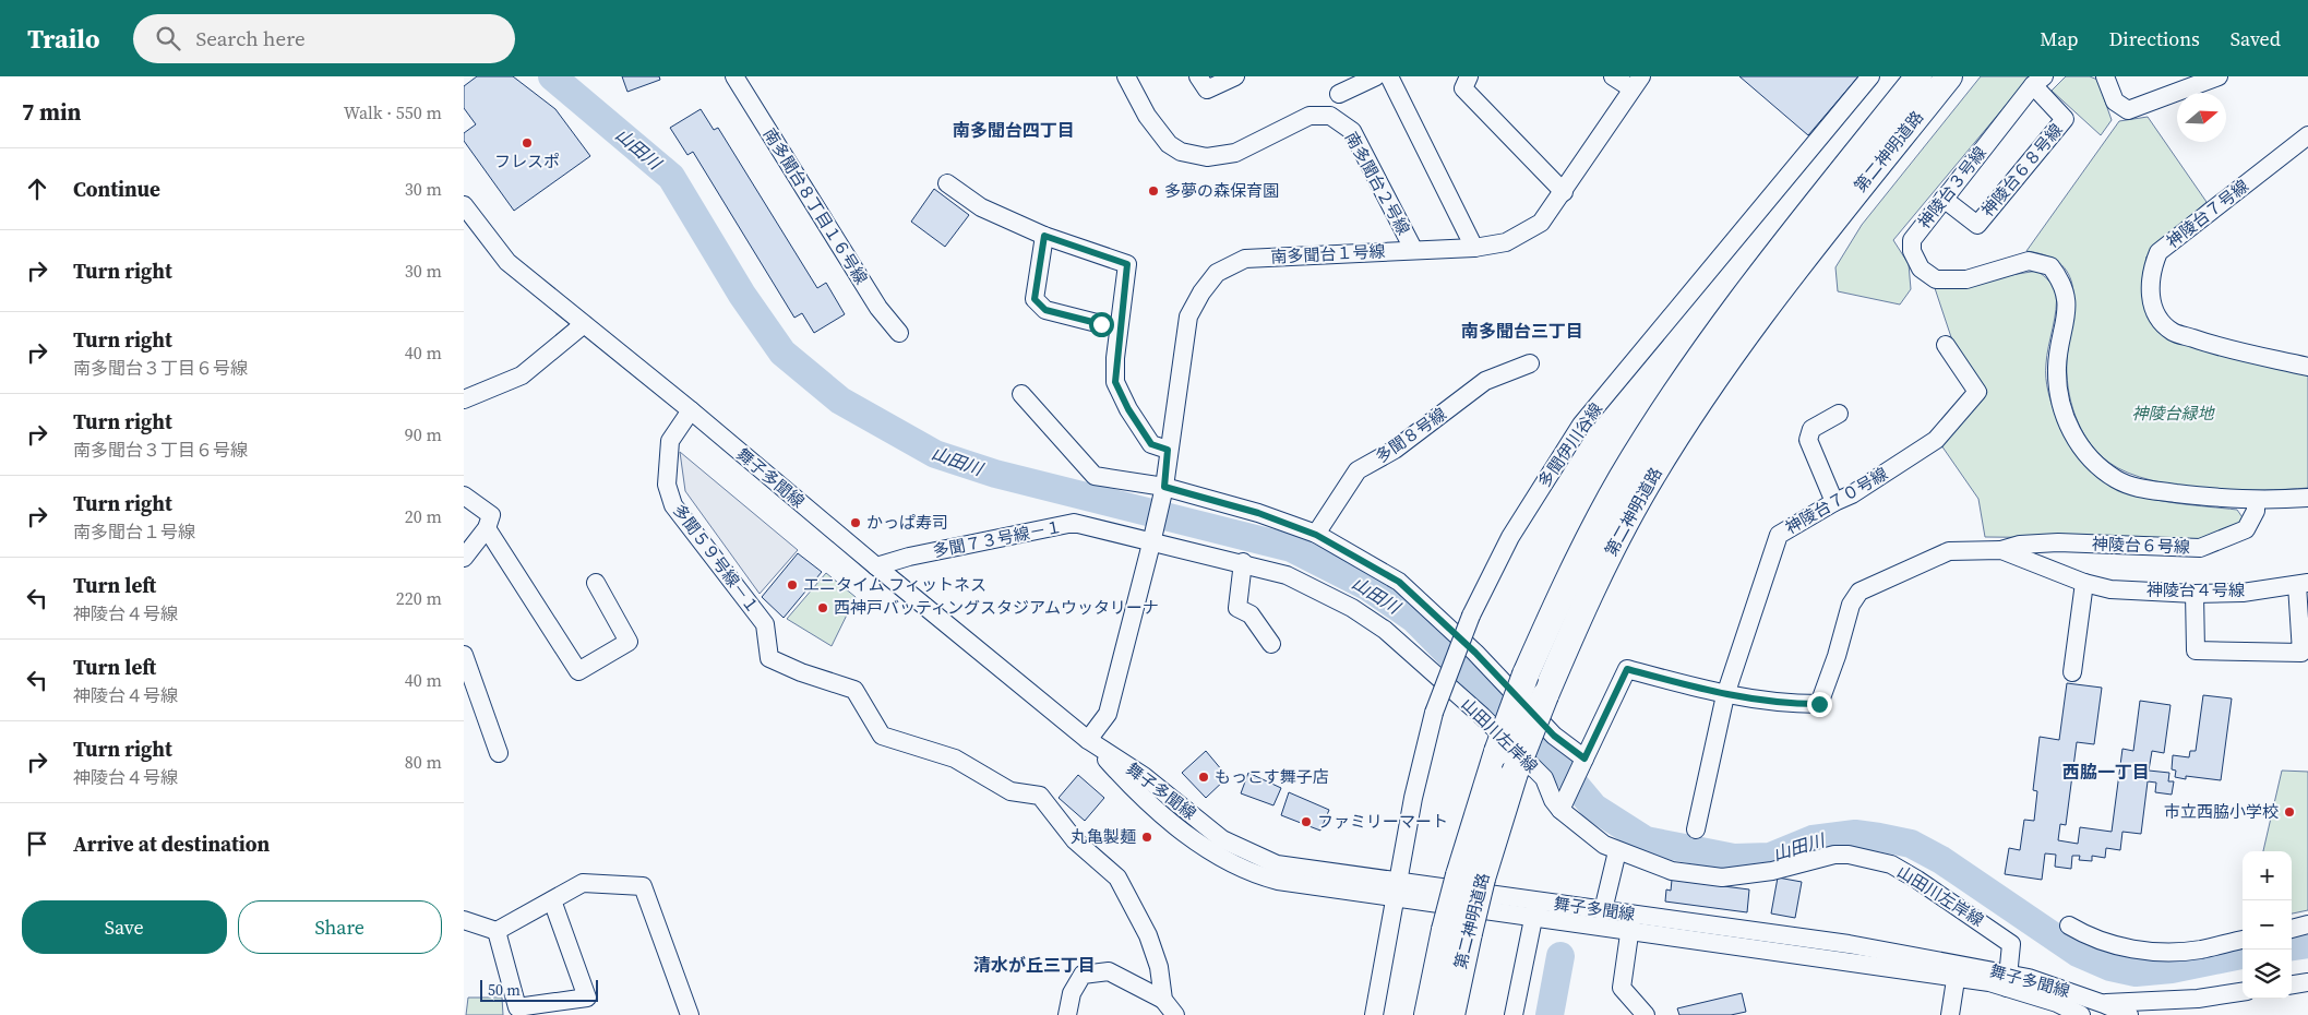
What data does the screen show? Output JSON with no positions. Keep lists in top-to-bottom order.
{
  "streets": {
    "highway": ["第二神明道路"],
    "street": [
      "神陵台６８号線",
      "南多聞台２号線",
      "神陵台３号線",
      "南多聞台８丁目１６号線",
      "神陵台７号線",
      "南多聞台１号線",
      "多聞８号線",
      "多聞伊川谷線",
      "舞子多聞線",
      "神陵台７０号線",
      "多聞７３号線－１",
      "神陵台６号線",
      "多聞５９号線－１",
      "神陵台４号線",
      "山田川左岸線"
    ]
  },
  "crossings": [
    ["神陵台６８号線", "神陵台３号線"],
    ["南多聞台２号線", "南多聞台１号線"],
    ["神陵台３号線", "神陵台６号線"],
    ["南多聞台１号線", "舞子多聞線"],
    ["南多聞台１号線", "多聞７３号線－１"],
    ["南多聞台１号線", "山田川左岸線"],
    ["多聞伊川谷線", "舞子多聞線"],
    ["舞子多聞線", "多聞７３号線－１"],
    ["舞子多聞線", "多聞５９号線－１"],
    ["舞子多聞線", "山田川左岸線"],
    ["神陵台７０号線", "神陵台４号線"],
    ["多聞７３号線－１", "山田川左岸線"],
    ["神陵台６号線", "神陵台４号線"]
  ],
  "districts": [
    "南多聞台四丁目",
    "南多聞台三丁目",
    "西脇一丁目",
    "清水が丘三丁目"
  ],
  "water": ["山田川"],
  "parks": ["神陵台緑地"],
  "places": [
    "フレスポ",
    "多夢の森保育園",
    "かっぱ寿司",
    "エニタイム フィットネス",
    "西神戸バッティングスタジアムウッタリーナ",
    "もっこす舞子店",
    "市立西脇小学校",
    "ファミリーマート",
    "丸亀製麺"
  ],
  "scale_bar": "50 m",
  "north": "right",
  "page": {
    "header": "Trailo",
    "search": "Search here",
    "nav": ["Map", "Directions", "Saved"],
    "heading": ["7 min", "Walk · 550 m"],
    "list": [
      ["Continue", "30 m"],
      ["Turn right", "30 m"],
      ["Turn right", "南多聞台３丁目６号線", "40 m"],
      ["Turn right", "南多聞台３丁目６号線", "90 m"],
      ["Turn right", "南多聞台１号線", "20 m"],
      ["Turn left", "神陵台４号線", "220 m"],
      ["Turn left", "神陵台４号線", "40 m"],
      ["Turn right", "神陵台４号線", "80 m"],
      "Arrive at destination"
    ],
    "map_buttons": ["+", "−"],
    "buttons": ["Save", "Share"],
    "scale": "50 m"
  }
}
